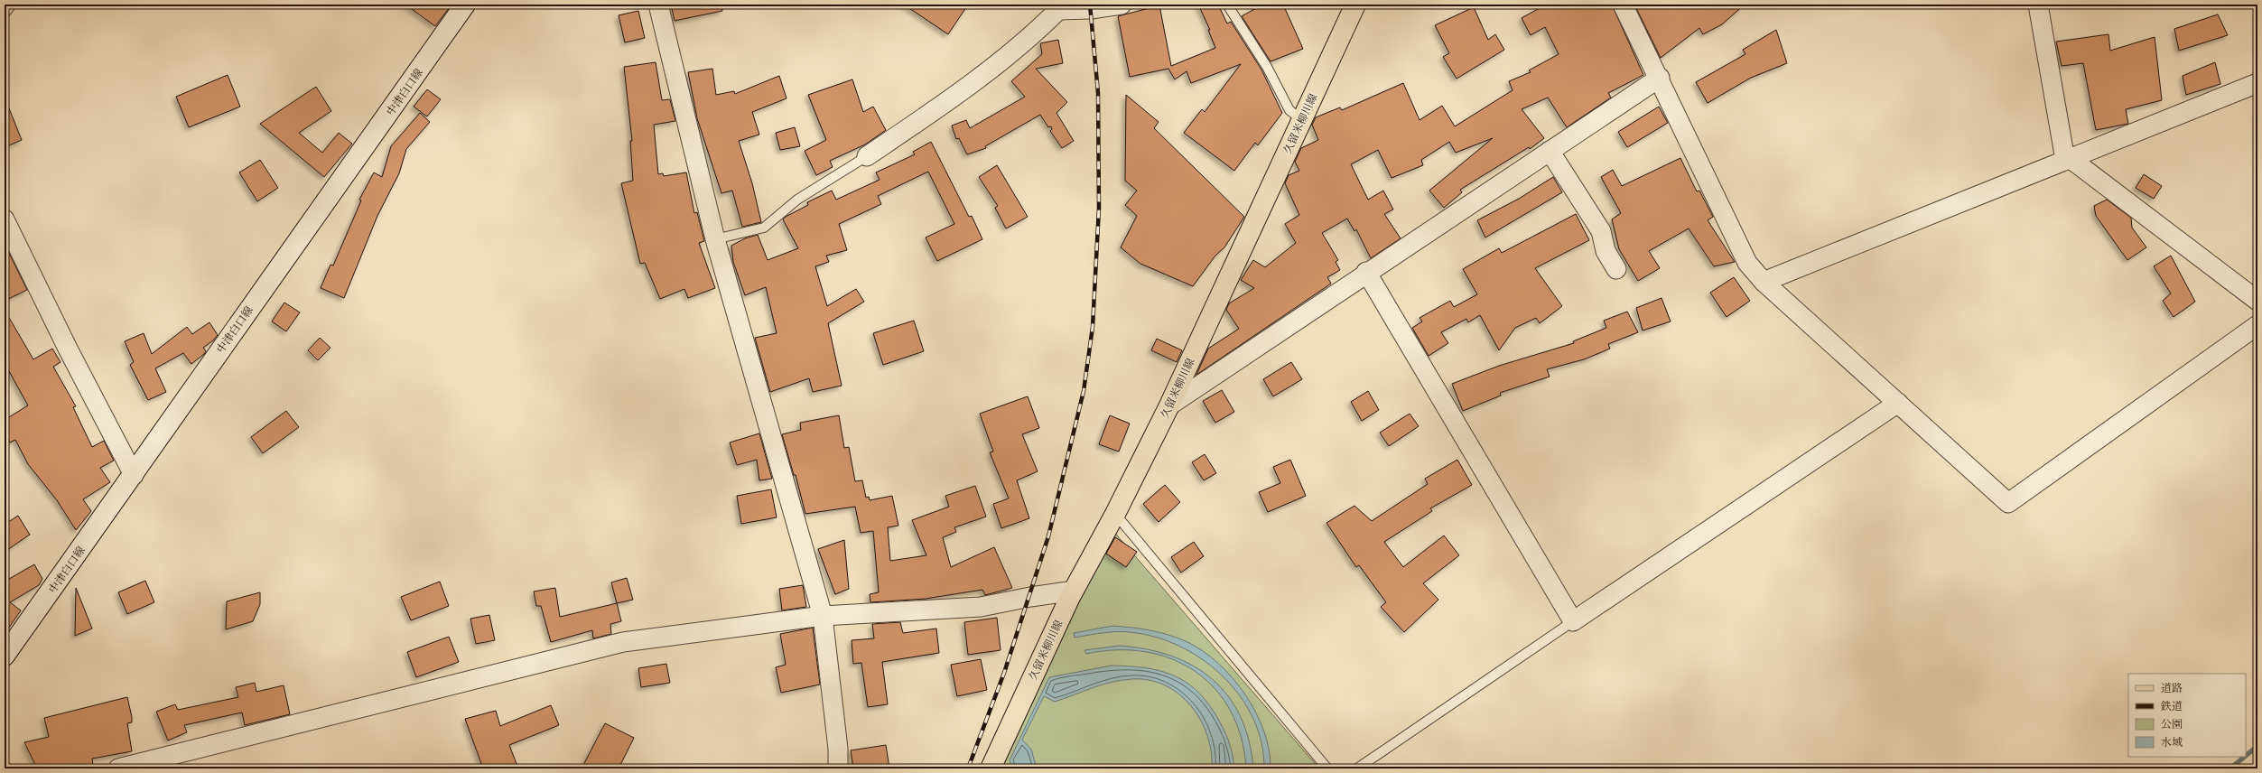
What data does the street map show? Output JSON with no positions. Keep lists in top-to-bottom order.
{
  "streets": {
    "main road": ["中津白口線", "久留米柳川線"]
  },
  "legend": [
    "道路",
    "鉄道",
    "公園",
    "水域"
  ]
}
